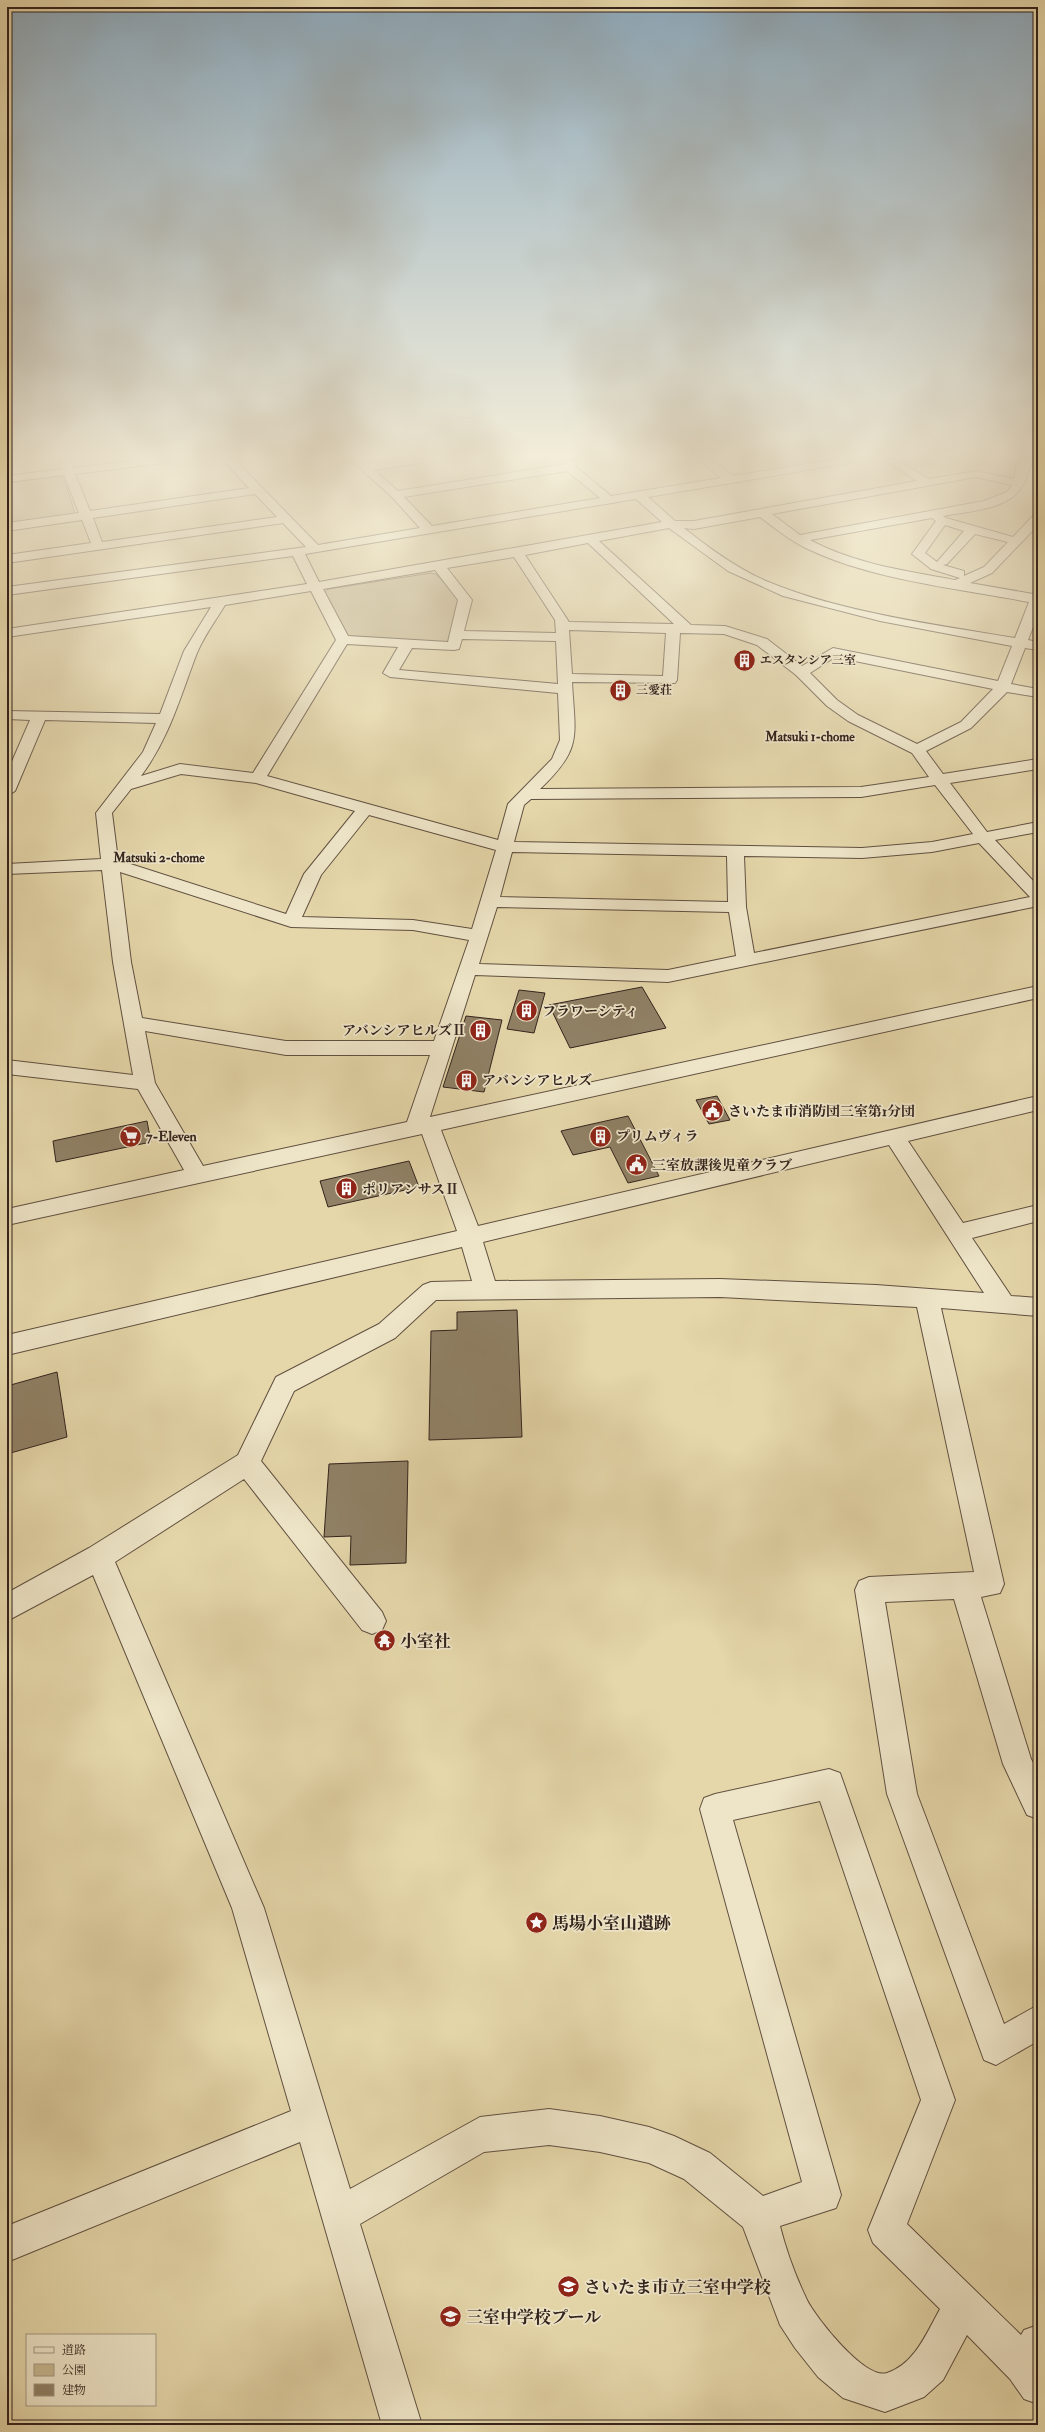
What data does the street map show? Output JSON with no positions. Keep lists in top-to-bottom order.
{
  "districts": ["Matsuki 1-chome", "Matsuki 2-chome"],
  "places": {
    "building": [
      "エスタンシア三室",
      "三愛荘",
      "フラワーシティ",
      "アバンシアヒルズⅡ",
      "アバンシアヒルズ",
      "プリムヴィラ",
      "ポリアンサスⅡ"
    ],
    "public building": ["さいたま市消防団三室第1分団", "三室放課後児童クラブ"],
    "supermarket": ["7-Eleven"],
    "temple": ["小室社"],
    "place": ["馬場小室山遺跡"],
    "school or university": ["さいたま市立三室中学校", "三室中学校プール"]
  },
  "legend": ["道路", "公園", "建物"]
}
